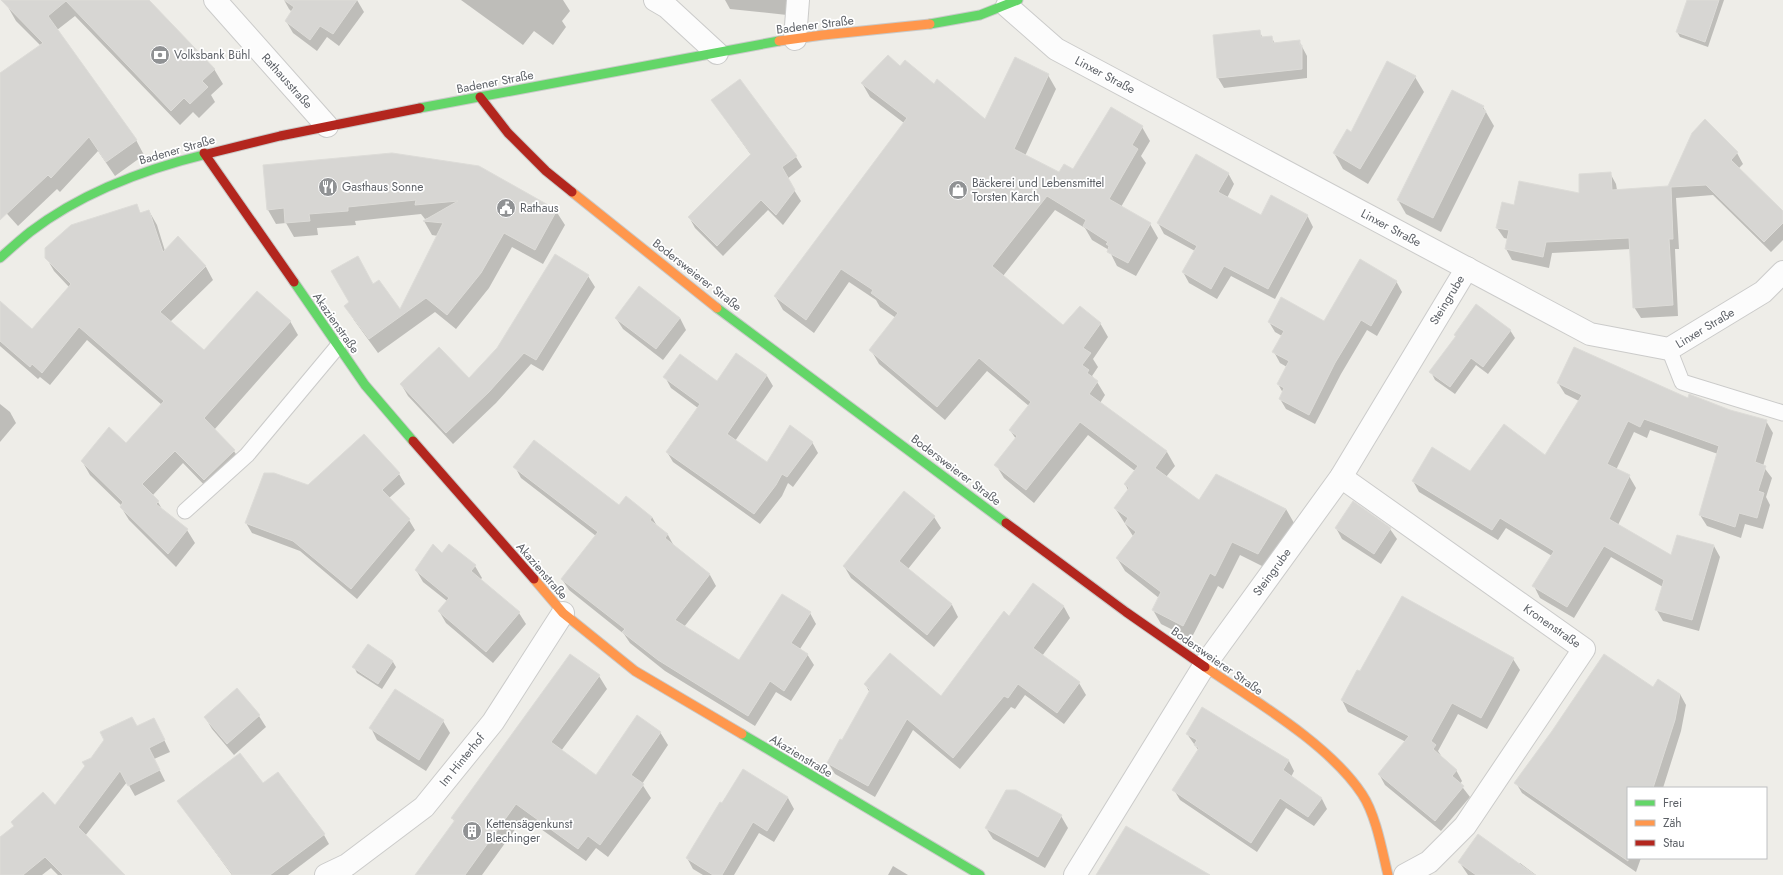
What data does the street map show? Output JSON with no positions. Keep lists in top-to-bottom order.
{
  "streets": {
    "street": [
      "Badener Straße",
      "Linxer Straße",
      "Rathausstraße",
      "Bodersweierer Straße",
      "Steingrube",
      "Akazienstraße",
      "Kronenstraße",
      "Im Hinterhof"
    ]
  },
  "crossings": [
    ["Badener Straße", "Linxer Straße"],
    ["Badener Straße", "Rathausstraße"],
    ["Badener Straße", "Bodersweierer Straße"],
    ["Badener Straße", "Akazienstraße"],
    ["Linxer Straße", "Steingrube"],
    ["Bodersweierer Straße", "Steingrube"],
    ["Steingrube", "Kronenstraße"],
    ["Akazienstraße", "Im Hinterhof"]
  ],
  "places": {
    "bank": ["Volksbank Bühl"],
    "restaurant": ["Gasthaus Sonne"],
    "shop": ["Bäckerei und Lebensmittel Torsten Karch"],
    "public building": ["Rathaus"],
    "building": ["Kettensägenkunst Blechinger"]
  },
  "legend": ["Frei", "Zäh", "Stau"]
}
